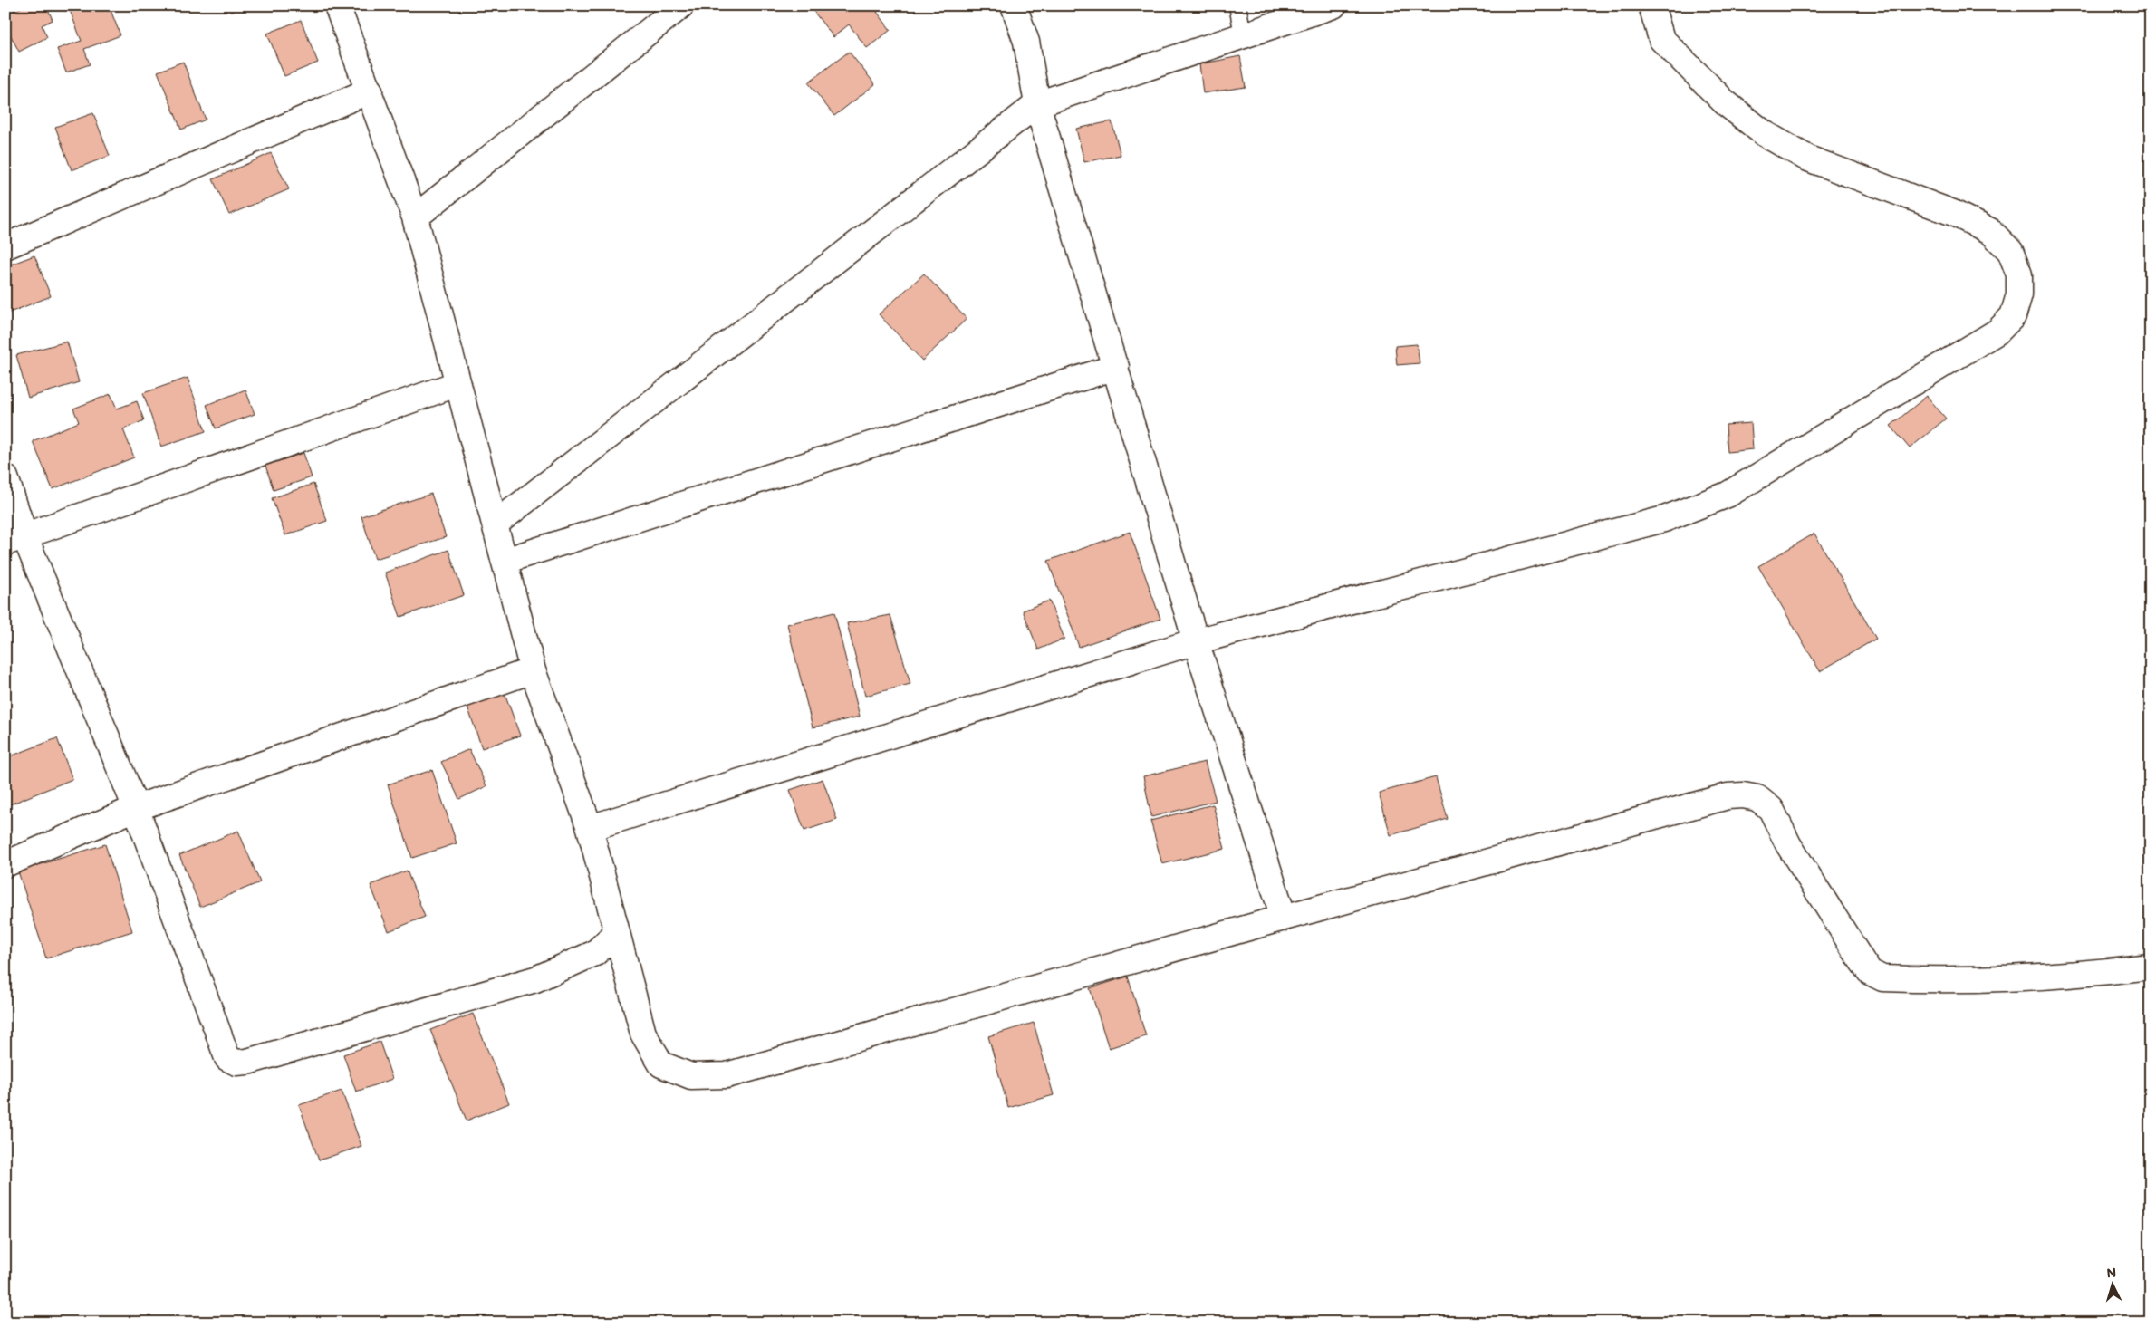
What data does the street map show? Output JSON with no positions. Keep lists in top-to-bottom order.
{
  "north": "top"
}
